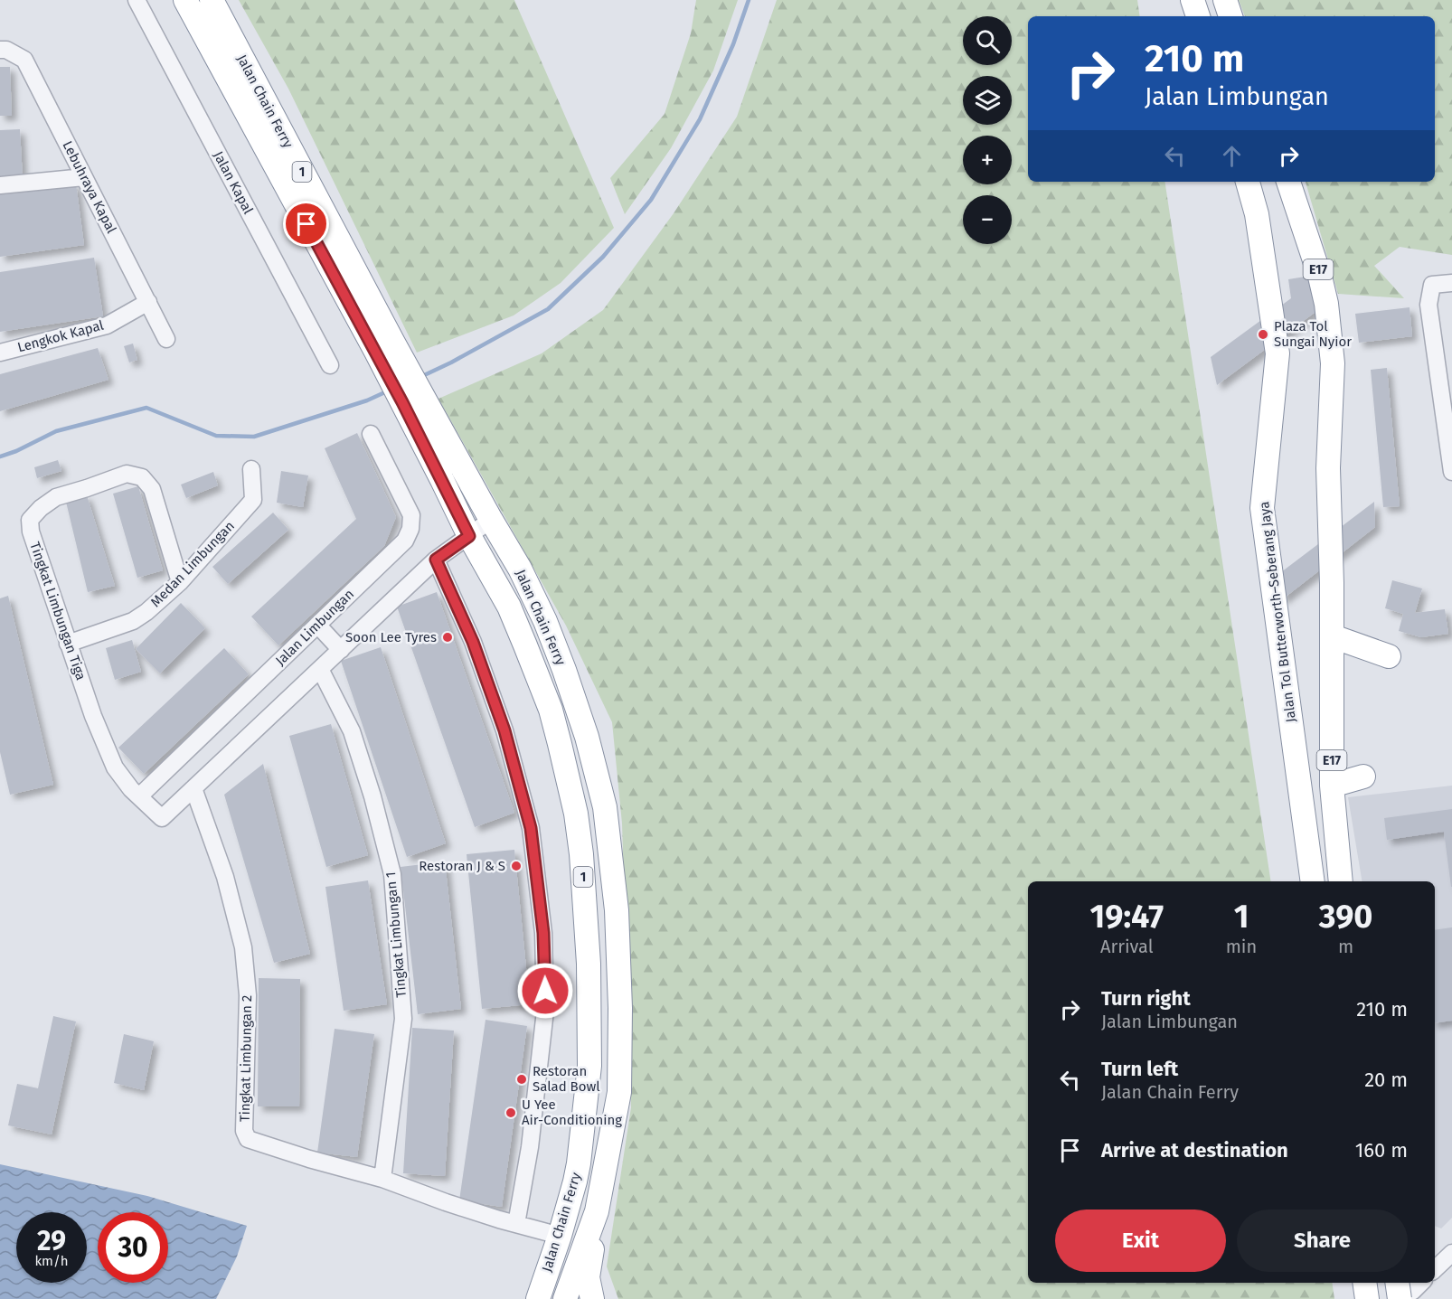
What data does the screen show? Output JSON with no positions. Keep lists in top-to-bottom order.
{
  "streets": {
    "highway": [
      "Jalan Chain Ferry",
      "1",
      "E17",
      "Jalan Tol Butterworth–Seberang Jaya"
    ],
    "street": [
      "Jalan Kapal",
      "Lebuhraya Kapal",
      "Lengkok Kapal",
      "Medan Limbungan",
      "Tingkat Limbungan Tiga",
      "Jalan Limbungan",
      "Tingkat Limbungan 1",
      "Tingkat Limbungan 2"
    ]
  },
  "crossings": [
    ["Jalan Chain Ferry", "Tingkat Limbungan 2"],
    ["Lebuhraya Kapal", "Lengkok Kapal"],
    ["Medan Limbungan", "Tingkat Limbungan Tiga"],
    ["Tingkat Limbungan Tiga", "Jalan Limbungan"],
    ["Tingkat Limbungan Tiga", "Tingkat Limbungan 2"],
    ["Tingkat Limbungan 1", "Tingkat Limbungan 2"]
  ],
  "places": [
    "Plaza Tol Sungai Nyior",
    "Soon Lee Tyres",
    "Restoran J & S",
    "Restoran Salad Bowl",
    "U Yee Air-Conditioning"
  ],
  "page": {
    "map_buttons": ["+", "−"],
    "turn": ["210 m", "Jalan Limbungan"],
    "eta": [
      "19:47",
      "Arrival",
      "1",
      "min",
      "390",
      "m"
    ],
    "list": [
      {
        "name": "Turn right",
        "note": "Jalan Limbungan",
        "value": "210 m"
      },
      {
        "name": "Turn left",
        "note": "Jalan Chain Ferry",
        "value": "20 m"
      },
      {
        "name": "Arrive at destination",
        "value": "160 m"
      }
    ],
    "buttons": ["Exit", "Share"],
    "speed": "29 km/h",
    "limit": "30"
  }
}
